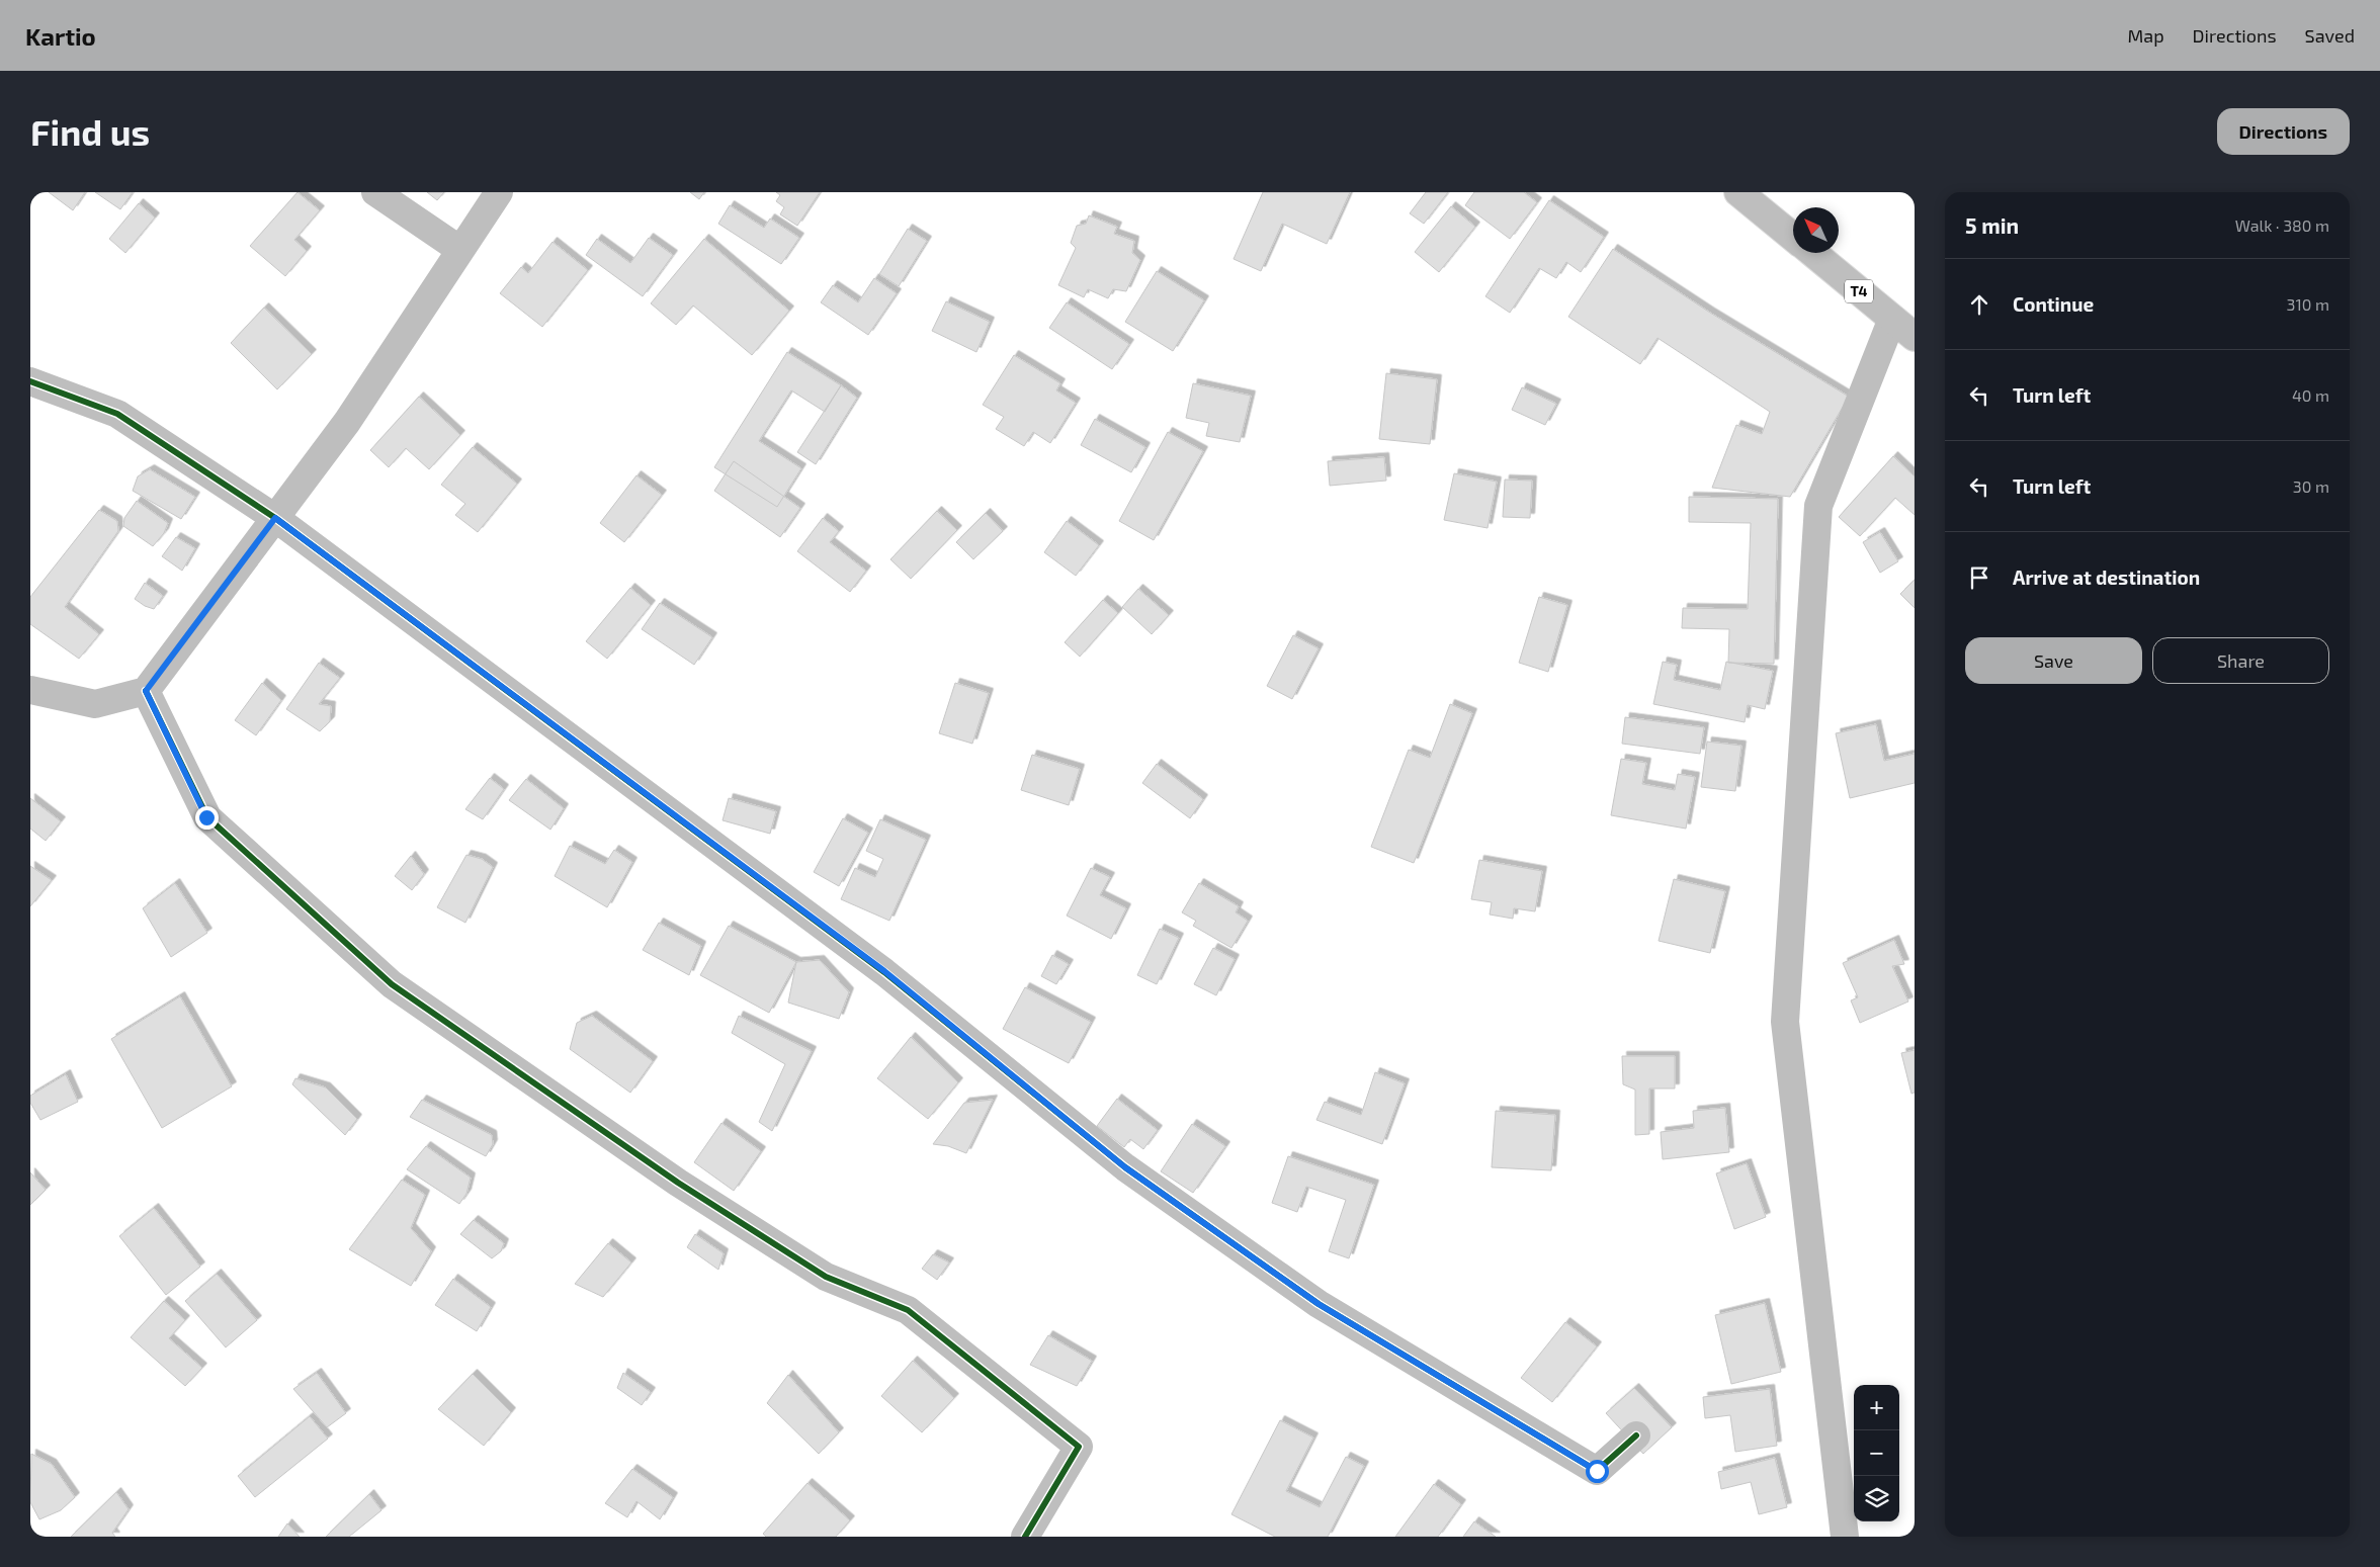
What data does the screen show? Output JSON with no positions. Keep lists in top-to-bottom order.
{
  "streets": {
    "main road": ["T4"]
  },
  "north": "top left",
  "page": {
    "header": "Kartio",
    "nav": ["Map", "Directions", "Saved"],
    "buttons": [
      "Directions",
      ["Save", "Share"]
    ],
    "title": "Find us",
    "heading": ["5 min", "Walk · 380 m"],
    "list": [
      ["Continue", "310 m"],
      ["Turn left", "40 m"],
      ["Turn left", "30 m"],
      "Arrive at destination"
    ],
    "map_buttons": ["+", "−"]
  }
}
